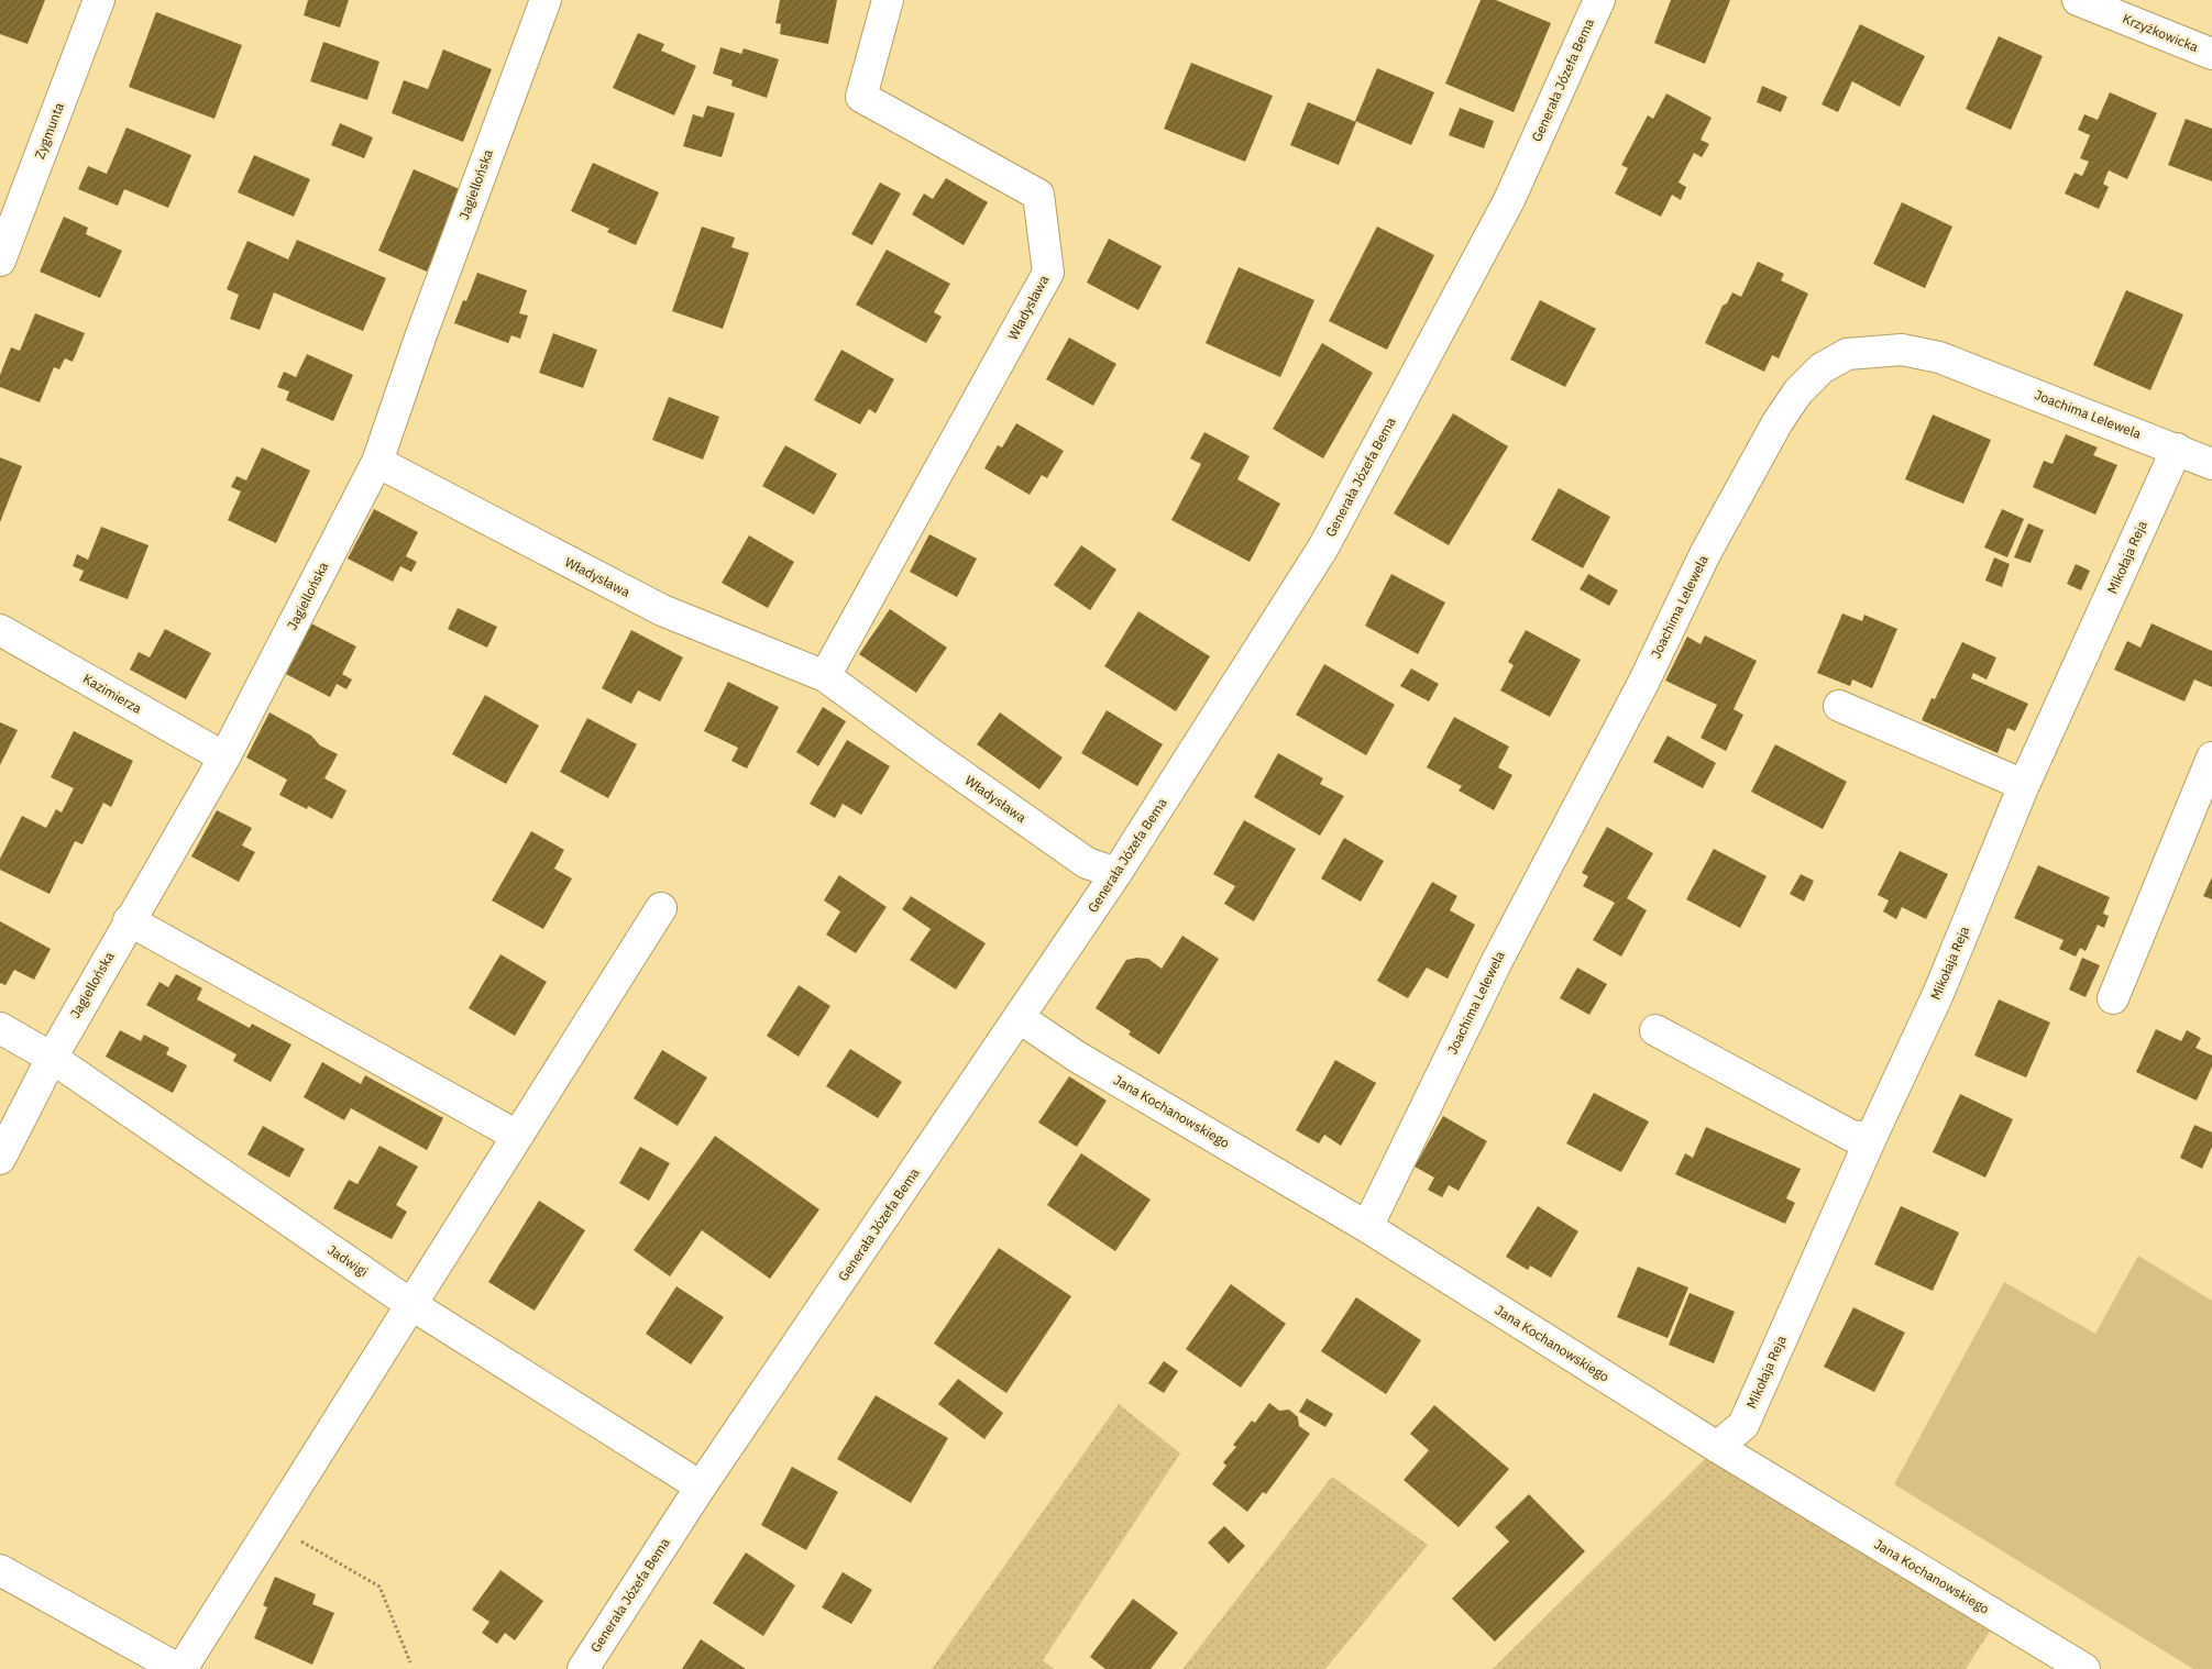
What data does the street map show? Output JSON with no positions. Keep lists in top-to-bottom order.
{
  "streets": {
    "street": [
      "Krzyżkowicka",
      "Generała Józefa Bema",
      "Zygmunta",
      "Jagiellońska",
      "Władysława",
      "Joachima Lelewela",
      "Mikołaja Reja",
      "Kazimierza",
      "Jana Kochanowskiego",
      "Jadwigi"
    ]
  },
  "crossings": [
    ["Generała Józefa Bema", "Władysława"],
    ["Generała Józefa Bema", "Jana Kochanowskiego"],
    ["Generała Józefa Bema", "Jadwigi"],
    ["Jagiellońska", "Władysława"],
    ["Jagiellońska", "Kazimierza"],
    ["Jagiellońska", "Jadwigi"],
    ["Joachima Lelewela", "Mikołaja Reja"],
    ["Joachima Lelewela", "Jana Kochanowskiego"],
    ["Mikołaja Reja", "Jana Kochanowskiego"]
  ]
}
